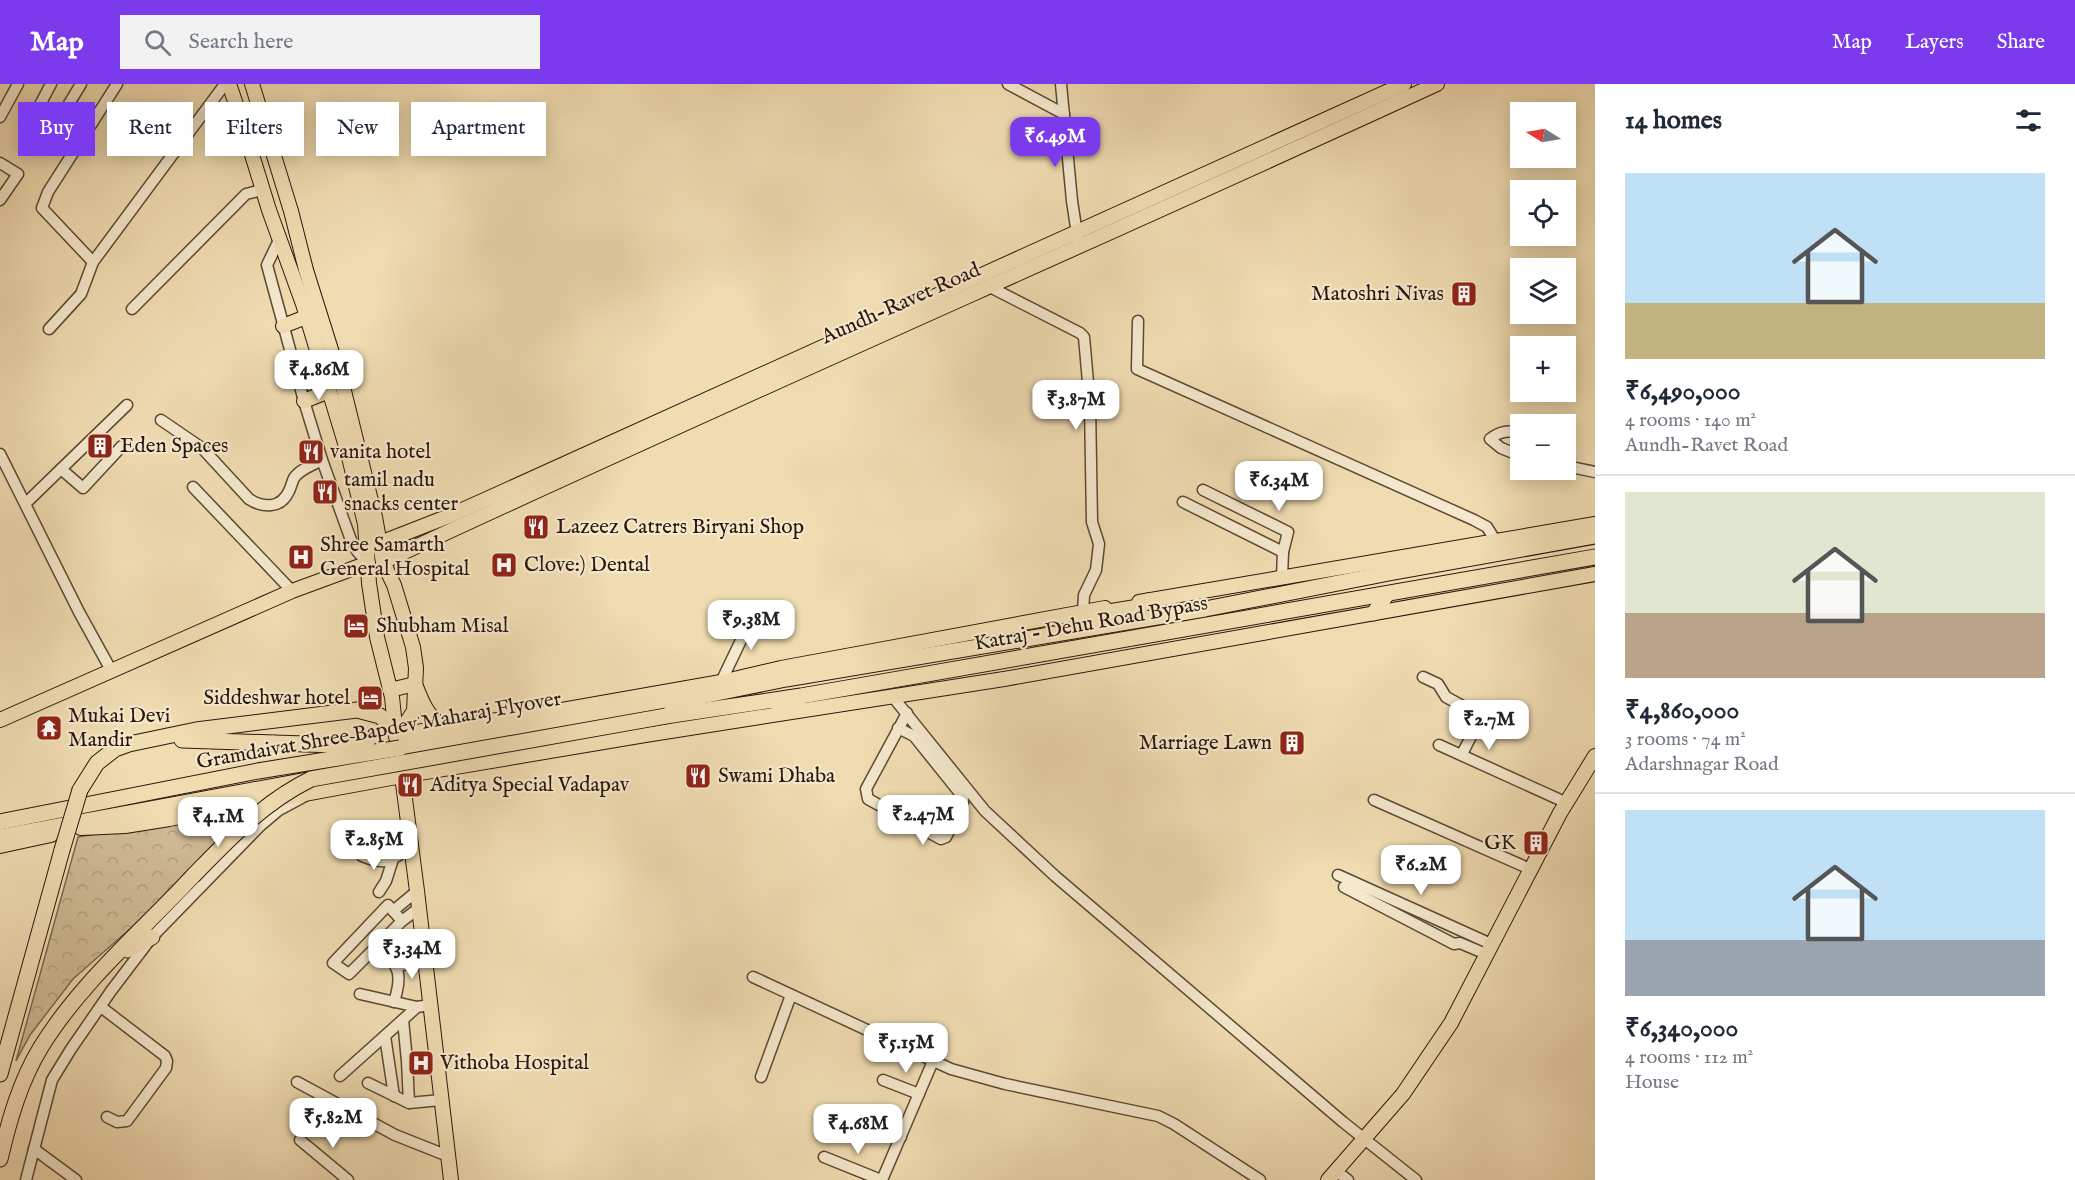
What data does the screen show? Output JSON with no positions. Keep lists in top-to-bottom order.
{
  "streets": {
    "highway": ["Katraj - Dehu Road Bypass", "Gramdaivat Shree Bapdev Maharaj Flyover"],
    "main road": ["Aundh-Ravet Road"]
  },
  "crossings": [
    ["Katraj - Dehu Road Bypass", "Gramdaivat Shree Bapdev Maharaj Flyover"]
  ],
  "places": {
    "building": [
      "Matoshri Nivas",
      "Eden Spaces",
      "Marriage Lawn",
      "GK"
    ],
    "restaurant": [
      "vanita hotel",
      "tamil nadu snacks center",
      "Lazeez Catrers Biryani Shop",
      "Swami Dhaba",
      "Aditya Special Vadapav"
    ],
    "hospital": ["Shree Samarth General Hospital", "Clove:) Dental", "Vithoba Hospital"],
    "hotel": ["Shubham Misal", "Siddeshwar hotel"],
    "temple": ["Mukai Devi Mandir"]
  },
  "north": "left",
  "page": {
    "header": "Map",
    "search": "Search here",
    "nav": ["Map", "Layers", "Share"],
    "heading": "14 homes",
    "map_buttons": ["+", "−"],
    "chip": [
      "Buy",
      "Rent",
      "Filters",
      "New",
      "Apartment"
    ],
    "price": [
      "₹6.49M",
      "₹4.86M",
      "₹3.87M",
      "₹6.34M",
      "₹9.38M",
      "₹2.7M",
      "₹2.47M",
      "₹4.1M",
      "₹2.85M",
      "₹6.2M",
      "₹3.34M",
      "₹5.15M",
      "₹5.82M",
      "₹4.68M"
    ],
    "list": [
      {
        "name": "₹6,490,000",
        "note": "4 rooms · 140 m² · Aundh-Ravet Road"
      },
      {
        "name": "₹4,860,000",
        "note": "3 rooms · 74 m² · Adarshnagar Road"
      },
      {
        "name": "₹6,340,000",
        "note": "4 rooms · 112 m² · House"
      }
    ]
  }
}
